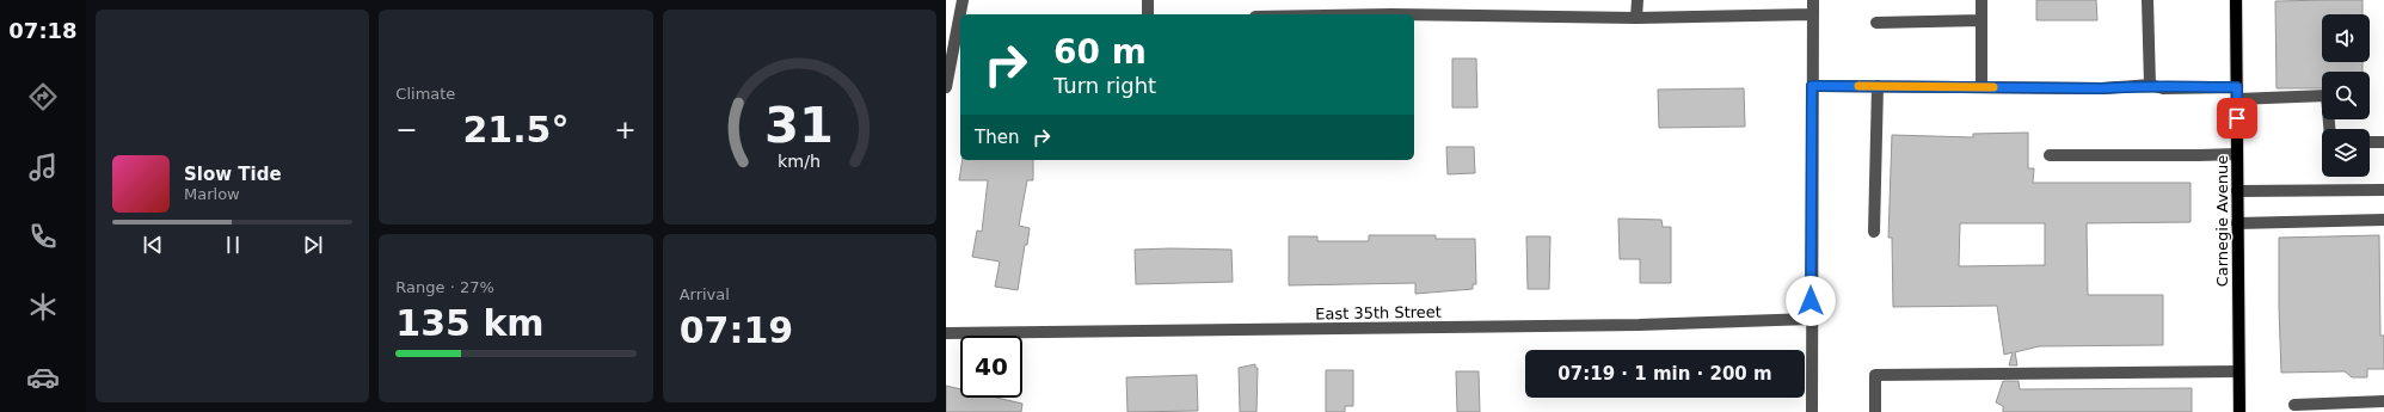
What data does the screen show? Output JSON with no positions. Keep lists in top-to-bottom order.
{
  "streets": {
    "main road": ["Carnegie Avenue"],
    "street": ["East 35th Street"]
  },
  "page": {
    "tabs": "07:18",
    "tile": [
      "Climate",
      ["Range · 27%", "135 km"],
      ["Arrival", "07:19"]
    ],
    "turn": ["60 m", "Turn right"],
    "heat": ["−", "21.5°", "+"],
    "then": "Then",
    "song": ["Slow Tide", "Marlow"],
    "limit": "40",
    "trip": "07:19 · 1 min · 200 m",
    "gauge": ["31", "km/h"]
  }
}
